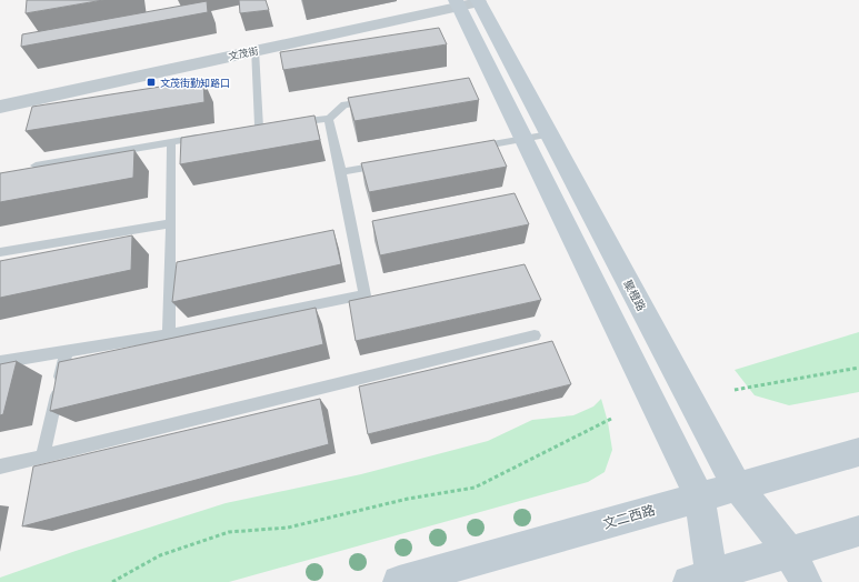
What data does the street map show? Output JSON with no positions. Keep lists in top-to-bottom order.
{
  "streets": {
    "street": ["文茂街", "聚橙路", "文二西路"]
  },
  "crossings": [
    ["文茂街", "聚橙路"],
    ["聚橙路", "文二西路"]
  ],
  "places": {
    "transit": ["文茂街勤知路口"]
  }
}
